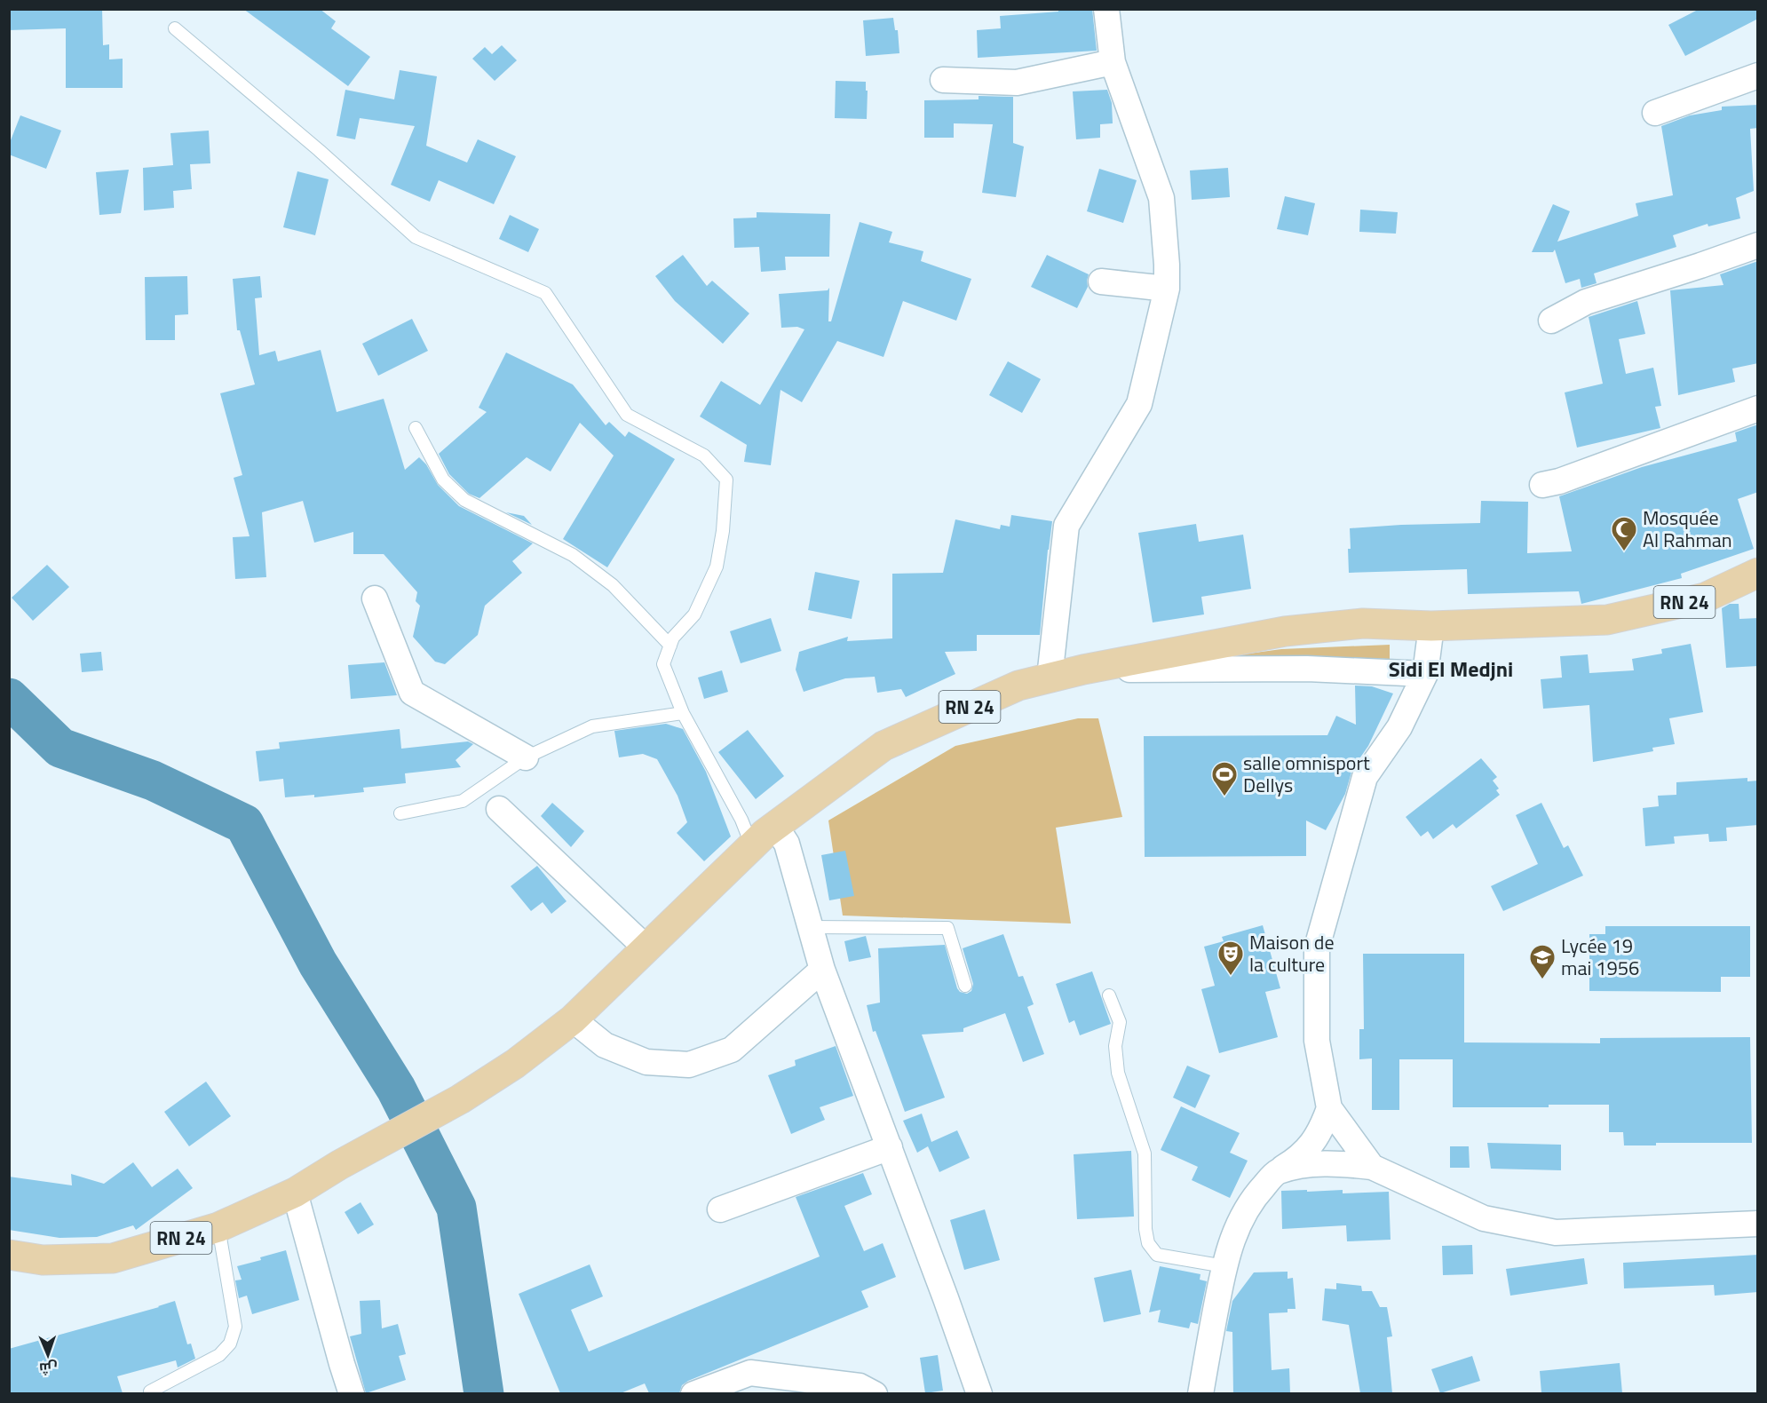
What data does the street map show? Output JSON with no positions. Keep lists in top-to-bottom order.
{
  "streets": {
    "main road": ["RN 24"]
  },
  "districts": ["Sidi El Medjni"],
  "places": {
    "mosque": ["Mosquée Al Rahman"],
    "sports": ["salle omnisport Dellys"],
    "theatre": ["Maison de la culture"],
    "school or university": ["Lycée 19 mai 1956"]
  },
  "north": "bottom"
}
